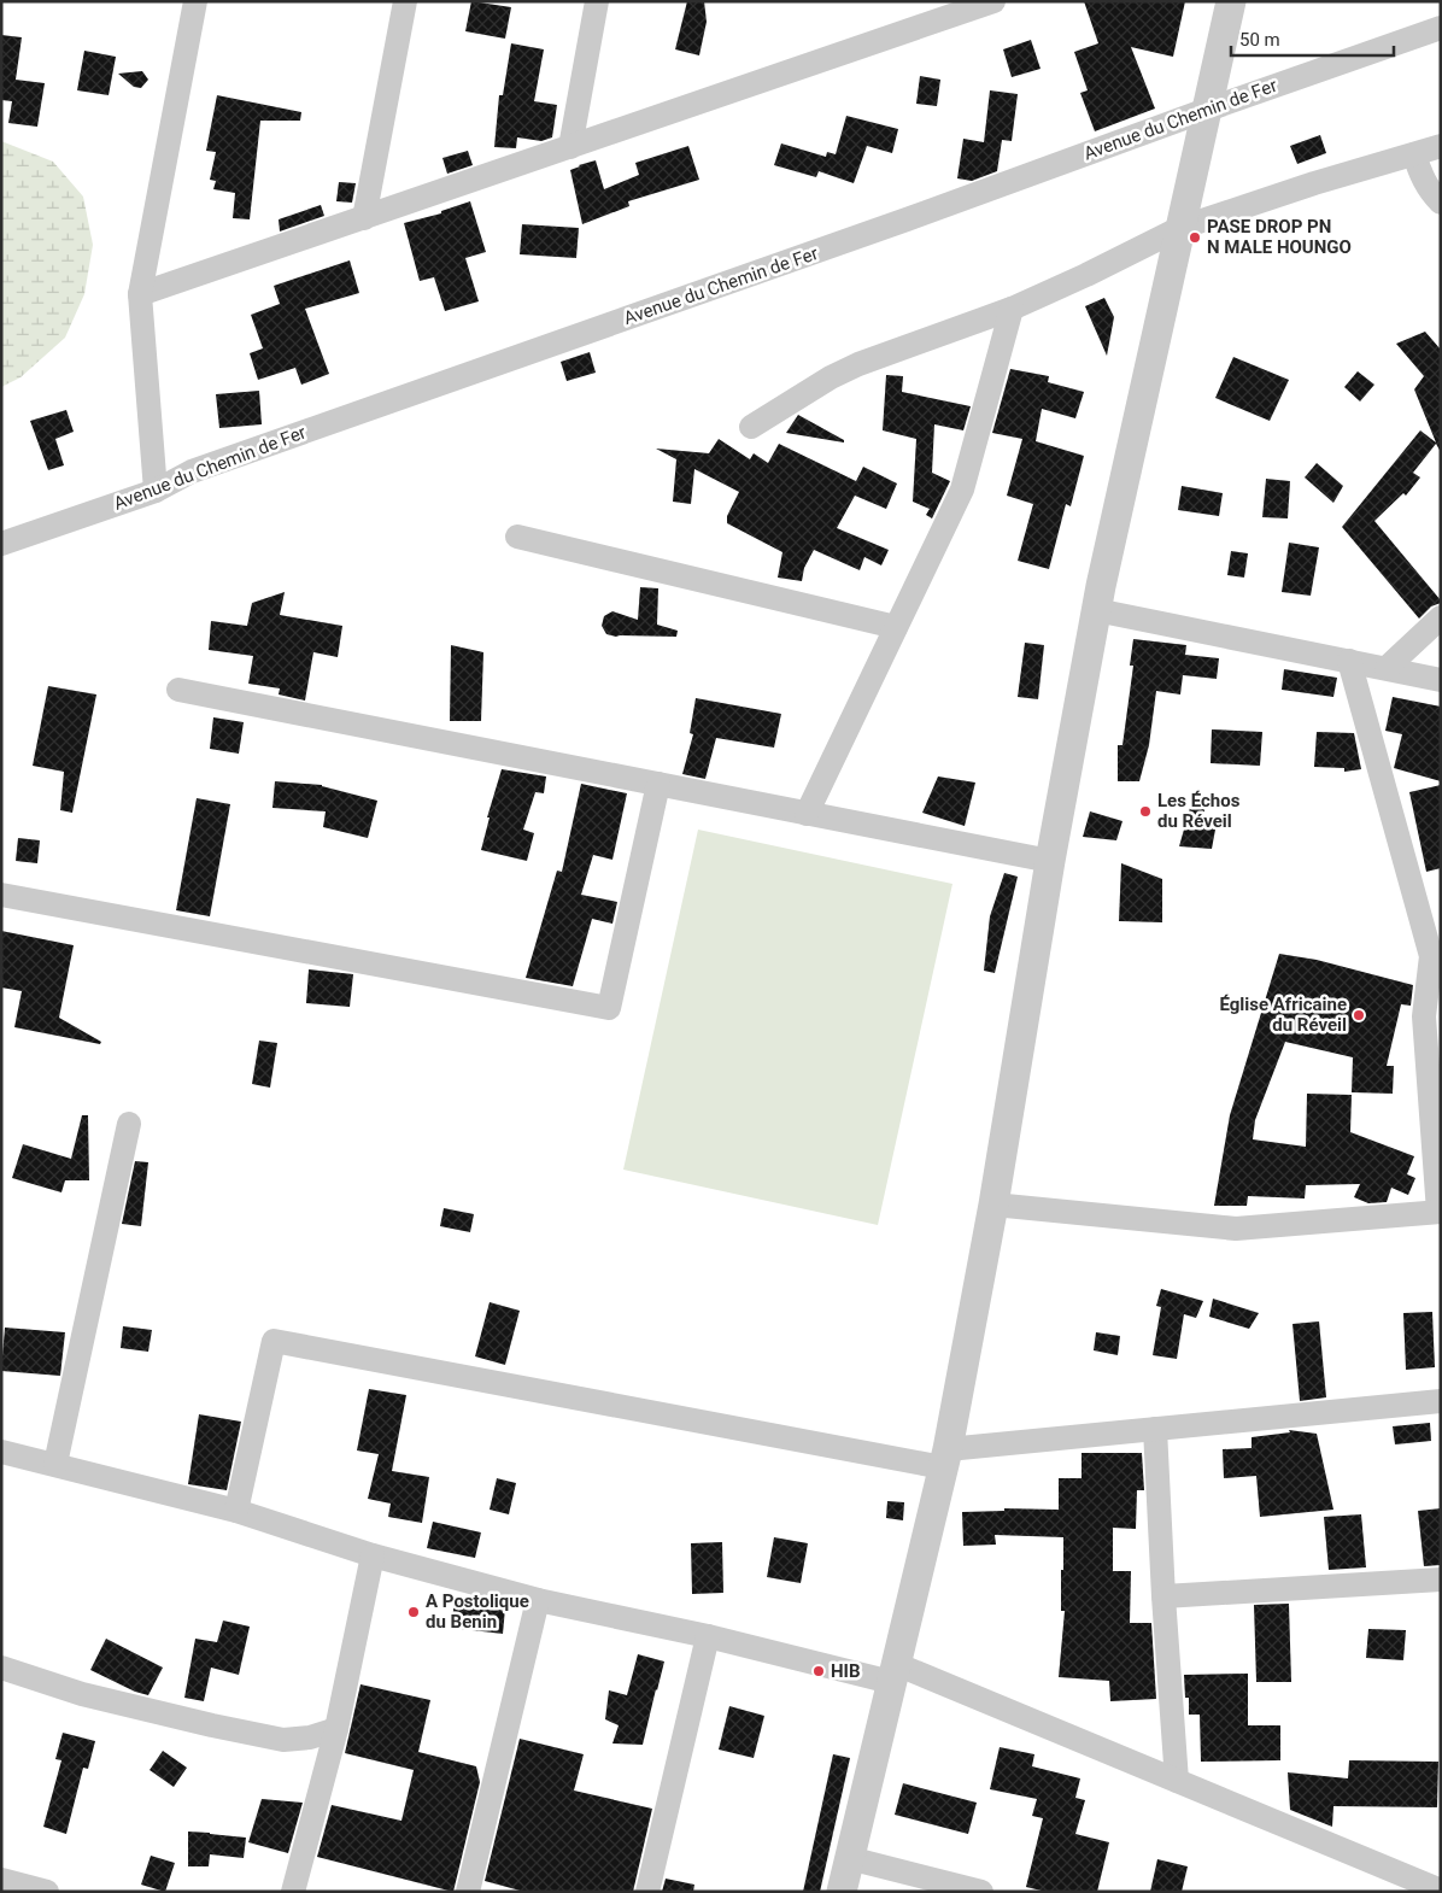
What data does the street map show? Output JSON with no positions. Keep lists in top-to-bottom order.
{
  "streets": {
    "street": ["Avenue du Chemin de Fer"]
  },
  "places": [
    "PASE DROP PN N MALE HOUNGO",
    "Les Échos du Réveil",
    "Église Africaine du Réveil",
    "A Postolique du Benin",
    "HIB"
  ],
  "scale_bar": "50 m"
}
